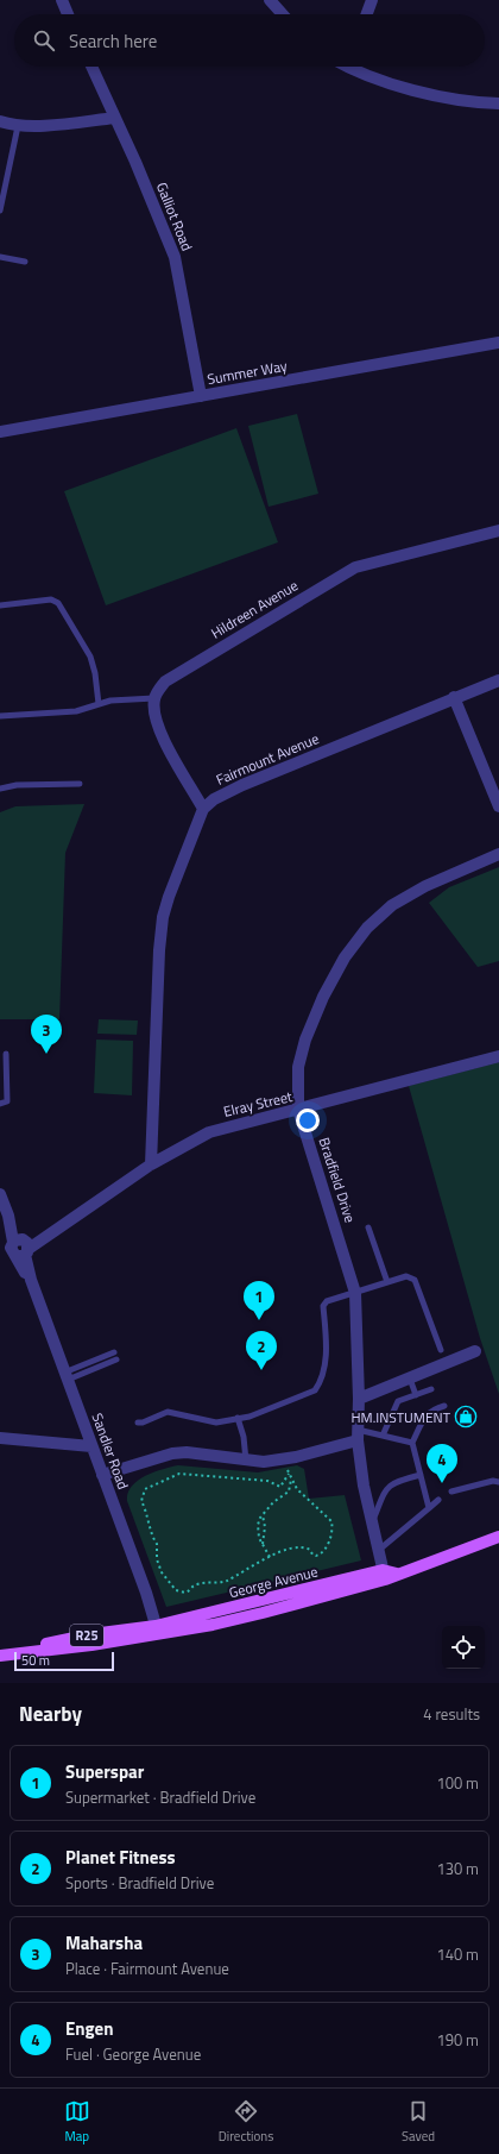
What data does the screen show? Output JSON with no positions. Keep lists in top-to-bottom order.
{
  "streets": {
    "main road": ["George Avenue", "R25"],
    "street": [
      "Galliot Road",
      "Summer Way",
      "Hildreen Avenue",
      "Fairmount Avenue",
      "Elray Street",
      "Bradfield Drive",
      "Sandler Road"
    ]
  },
  "crossings": [
    ["Galliot Road", "Summer Way"],
    ["Elray Street", "Bradfield Drive"],
    ["Elray Street", "Sandler Road"],
    ["Bradfield Drive", "George Avenue"],
    ["Sandler Road", "George Avenue"],
    ["Sandler Road", "R25"],
    ["George Avenue", "R25"]
  ],
  "places": {
    "shop": ["HM.INSTUMENT"]
  },
  "scale_bar": "50 m",
  "page": {
    "search": "Search here",
    "pins": [
      "3",
      "1",
      "2",
      "4"
    ],
    "scale": "50 m",
    "heading": ["Nearby", "4 results"],
    "list": [
      {
        "mark": "1",
        "name": "Superspar",
        "note": "Supermarket · Bradfield Drive",
        "value": "100 m"
      },
      {
        "mark": "2",
        "name": "Planet Fitness",
        "note": "Sports · Bradfield Drive",
        "value": "130 m"
      },
      {
        "mark": "3",
        "name": "Maharsha",
        "note": "Place · Fairmount Avenue",
        "value": "140 m"
      },
      {
        "mark": "4",
        "name": "Engen",
        "note": "Fuel · George Avenue",
        "value": "190 m"
      }
    ],
    "nav": ["Map", "Directions", "Saved"]
  }
}
